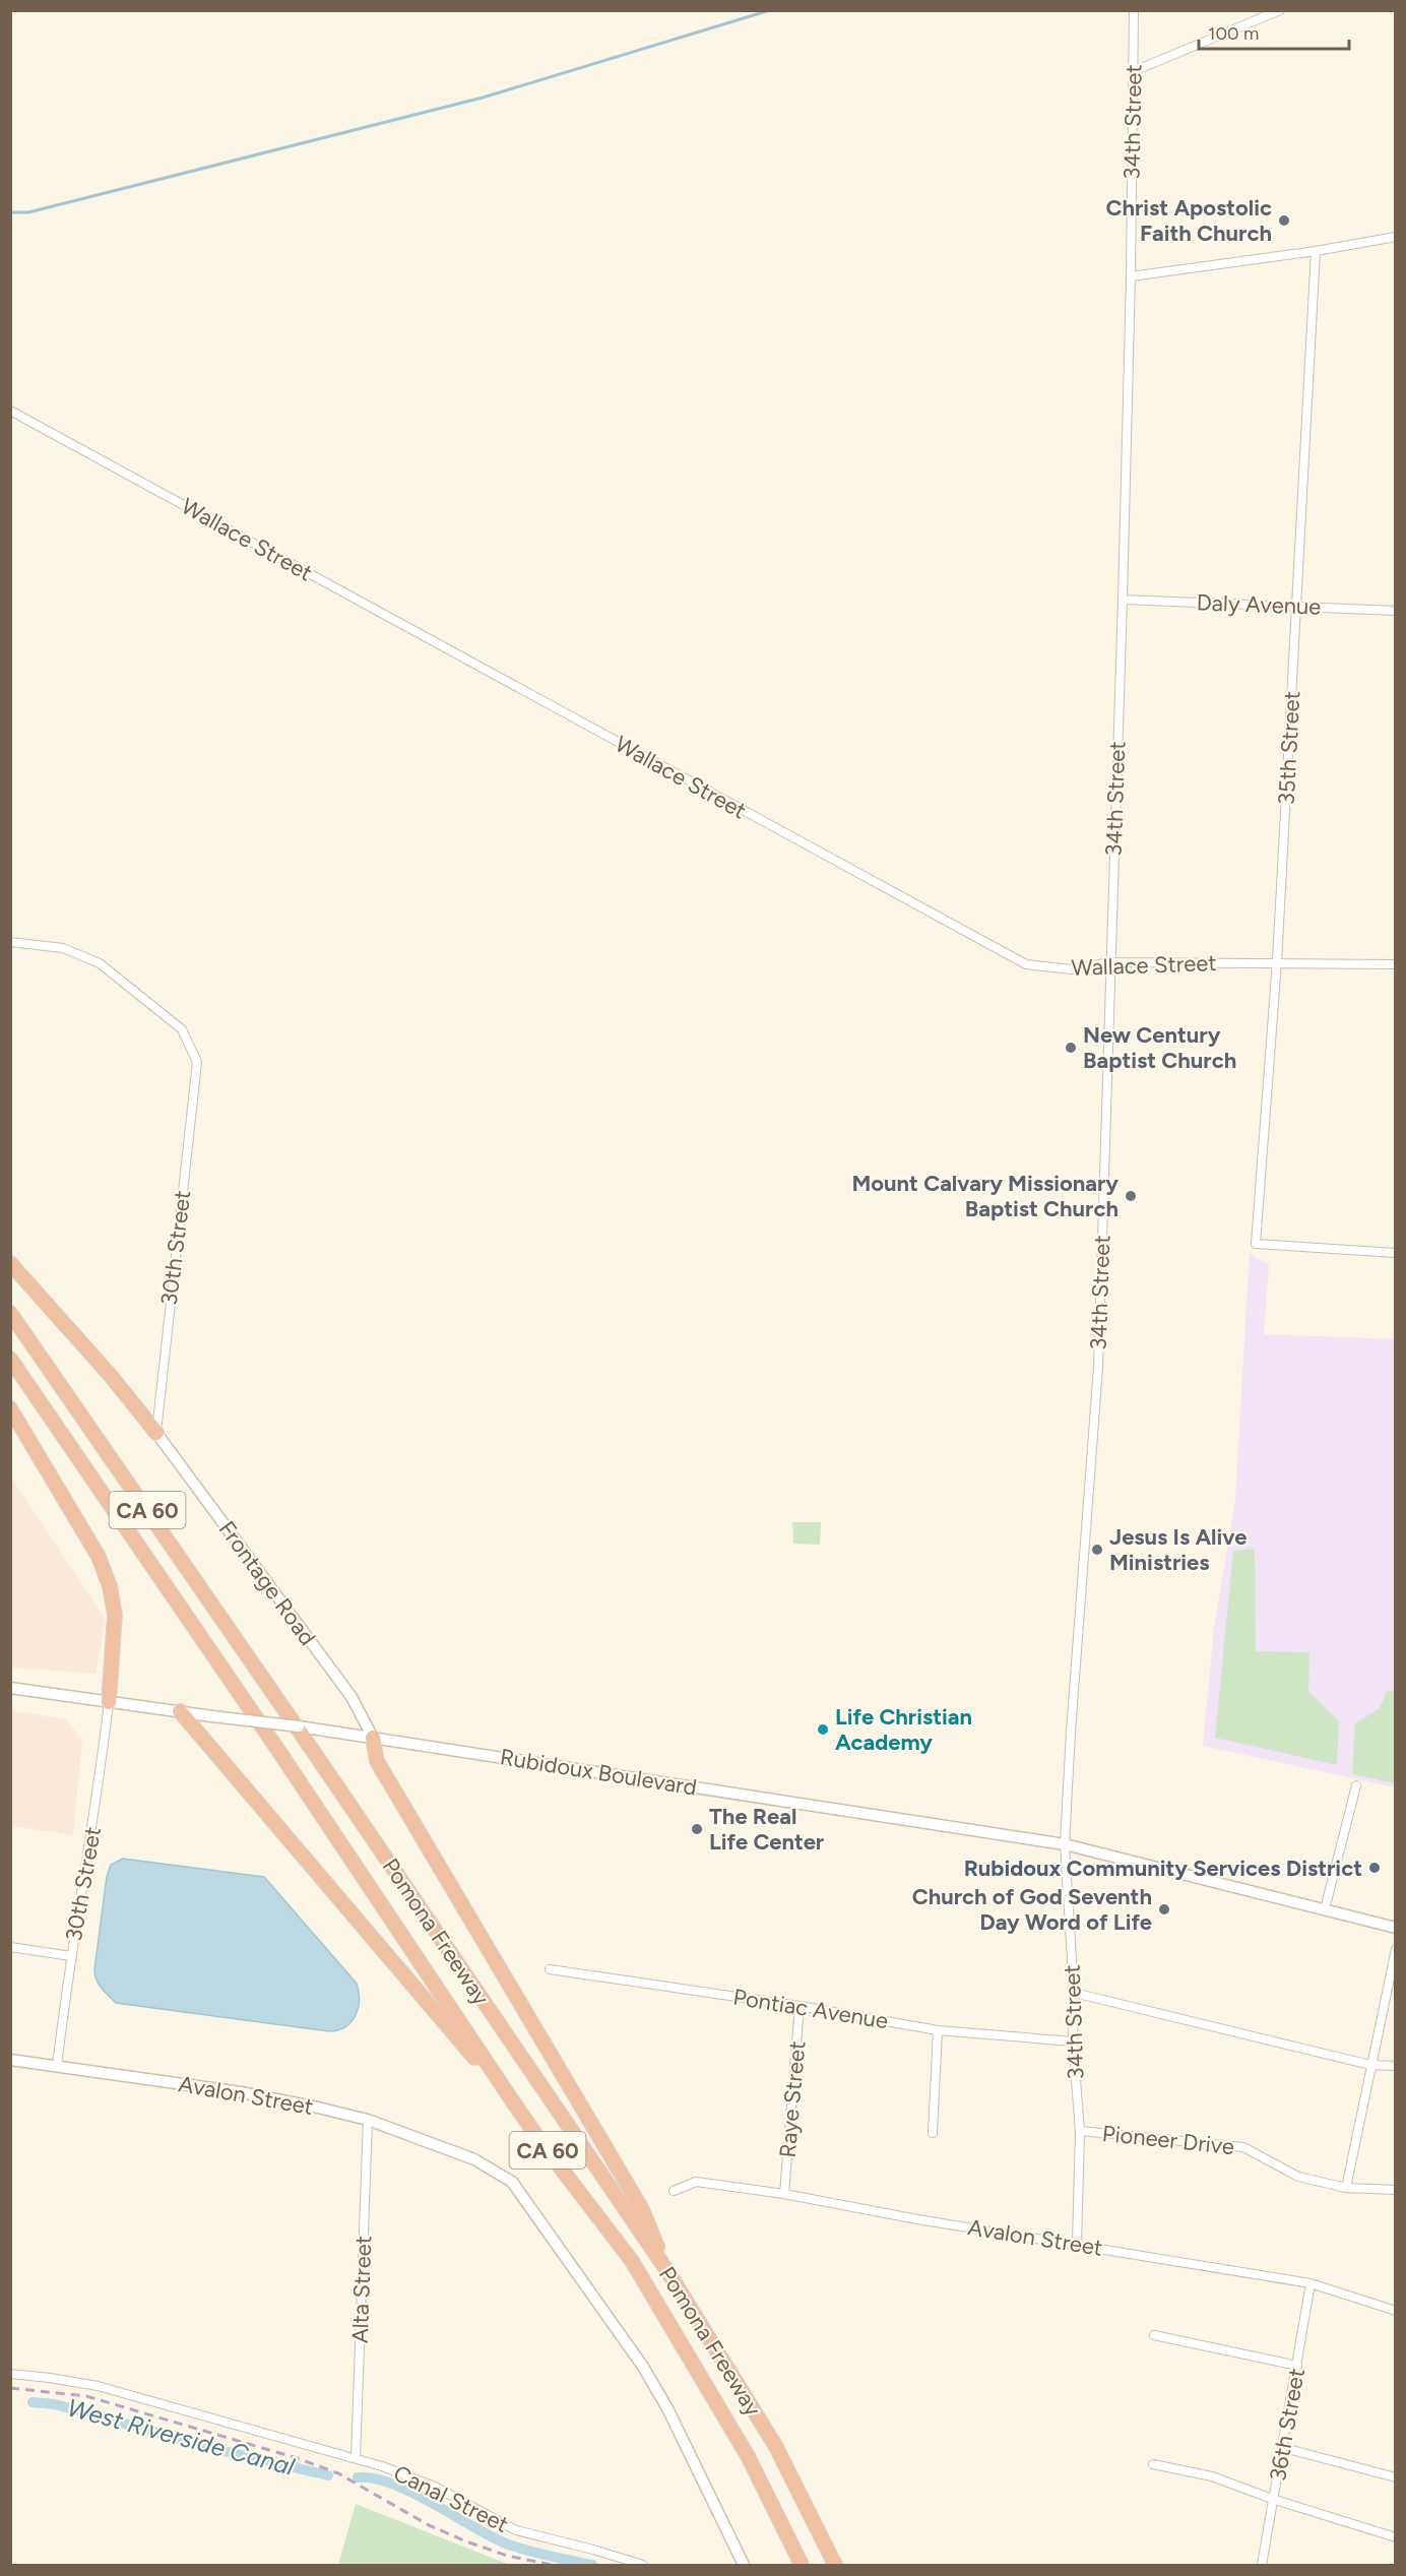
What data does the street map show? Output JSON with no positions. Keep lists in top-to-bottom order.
{
  "streets": {
    "highway": ["CA 60", "Pomona Freeway"],
    "main road": ["Frontage Road", "Rubidoux Boulevard", "Avalon Street"],
    "street": [
      "34th Street",
      "Wallace Street",
      "Daly Avenue",
      "35th Street",
      "30th Street",
      "Pontiac Avenue",
      "Raye Street",
      "Pioneer Drive",
      "Alta Street",
      "36th Street",
      "Canal Street"
    ]
  },
  "crossings": [
    ["34th Street", "Wallace Street"],
    ["34th Street", "Daly Avenue"],
    ["34th Street", "Rubidoux Boulevard"],
    ["34th Street", "Pontiac Avenue"],
    ["34th Street", "Avalon Street"],
    ["34th Street", "Pioneer Drive"],
    ["Wallace Street", "35th Street"],
    ["Daly Avenue", "35th Street"],
    ["30th Street", "Frontage Road"],
    ["30th Street", "Rubidoux Boulevard"],
    ["30th Street", "Avalon Street"],
    ["Frontage Road", "Rubidoux Boulevard"],
    ["Pontiac Avenue", "Raye Street"],
    ["Avalon Street", "Raye Street"],
    ["Avalon Street", "Alta Street"],
    ["Avalon Street", "36th Street"],
    ["Alta Street", "Canal Street"]
  ],
  "water": ["West Riverside Canal"],
  "places": [
    "Christ Apostolic Faith Church",
    "New Century Baptist Church",
    "Mount Calvary Missionary Baptist Church",
    "Jesus Is Alive Ministries",
    "Life Christian Academy",
    "The Real Life Center",
    "Rubidoux Community Services District",
    "Church of God Seventh Day Word of Life"
  ],
  "scale_bar": "100 m"
}
